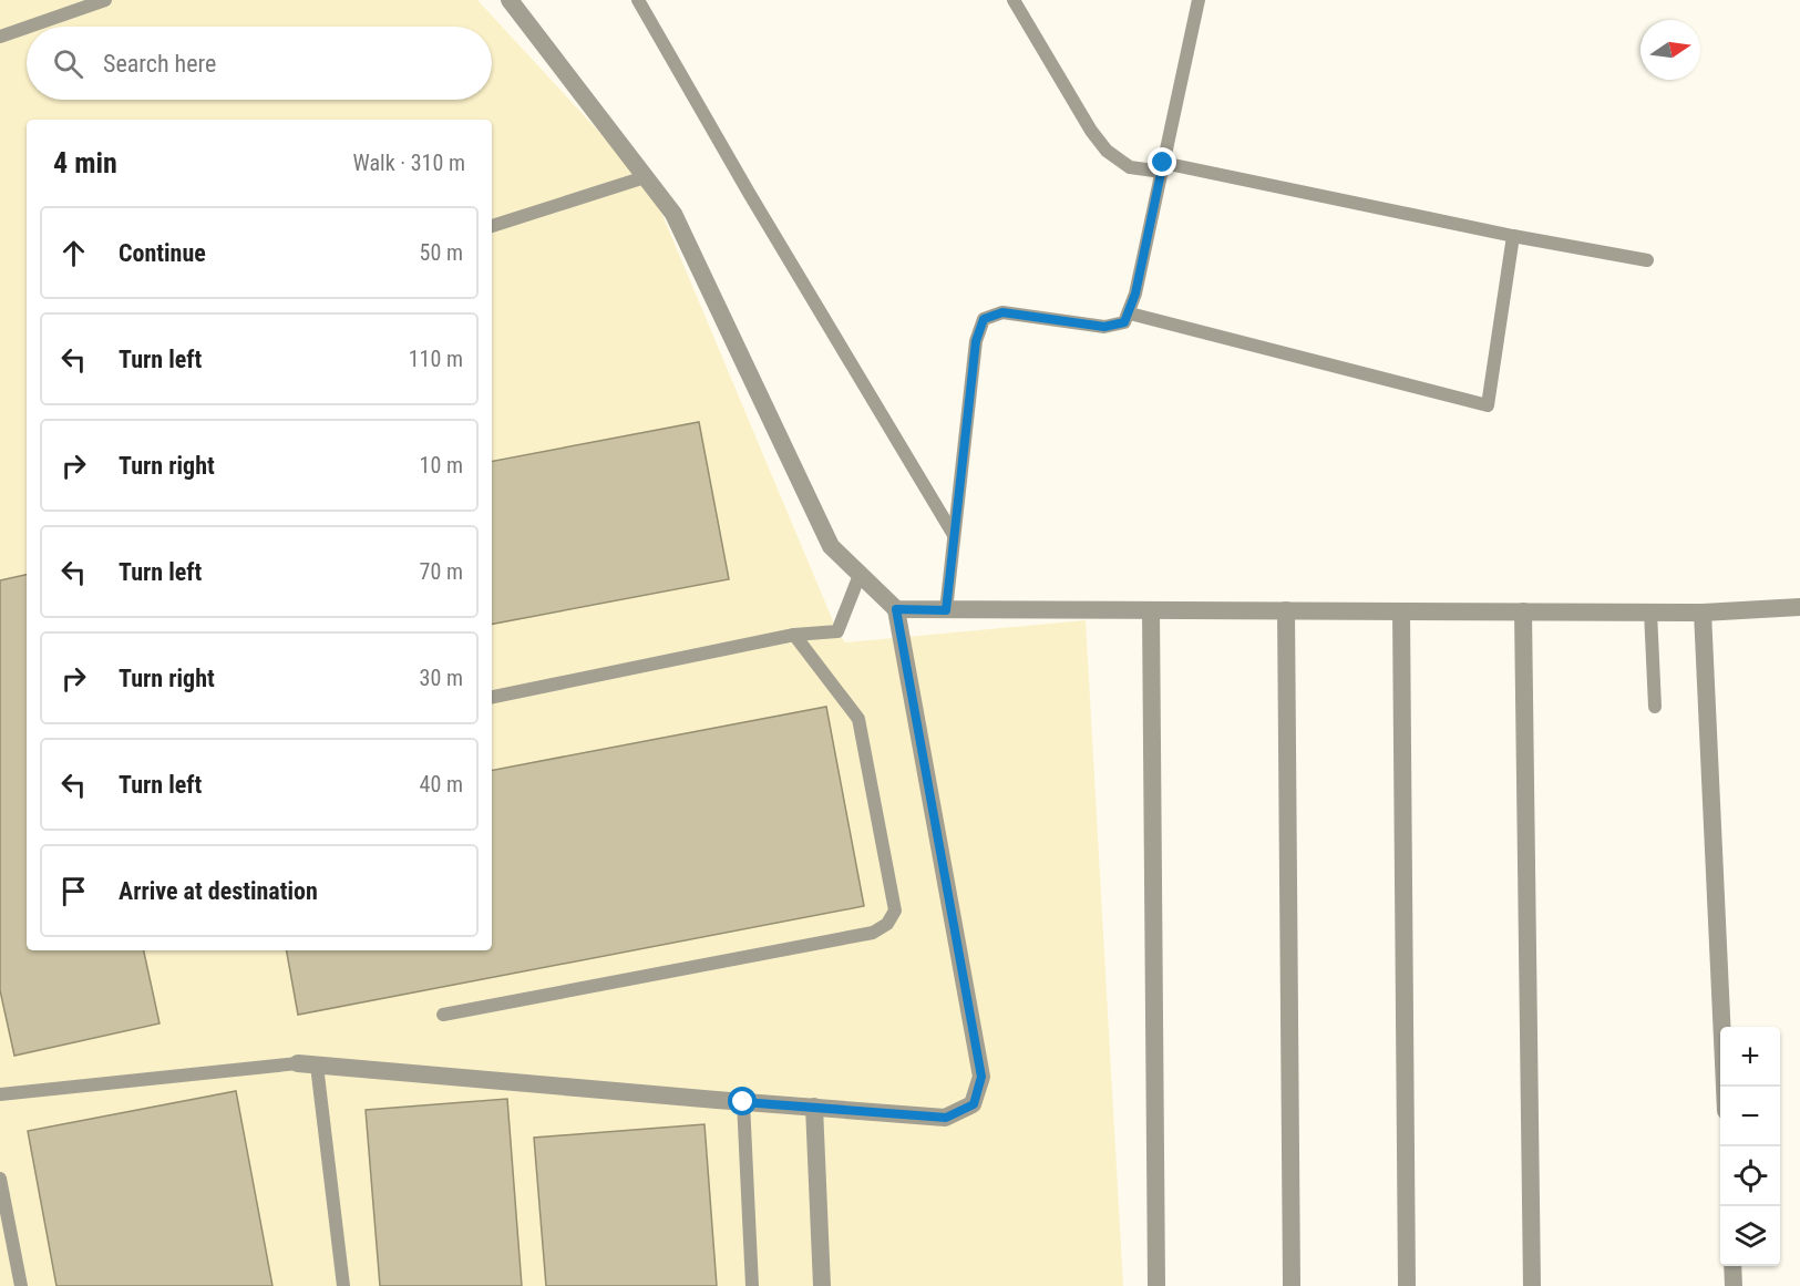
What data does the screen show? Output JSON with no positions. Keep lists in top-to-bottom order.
{
  "north": "right",
  "page": {
    "search": "Search here",
    "heading": ["4 min", "Walk · 310 m"],
    "list": [
      ["Continue", "50 m"],
      ["Turn left", "110 m"],
      ["Turn right", "10 m"],
      ["Turn left", "70 m"],
      ["Turn right", "30 m"],
      ["Turn left", "40 m"],
      "Arrive at destination"
    ],
    "map_buttons": ["+", "−"]
  }
}
